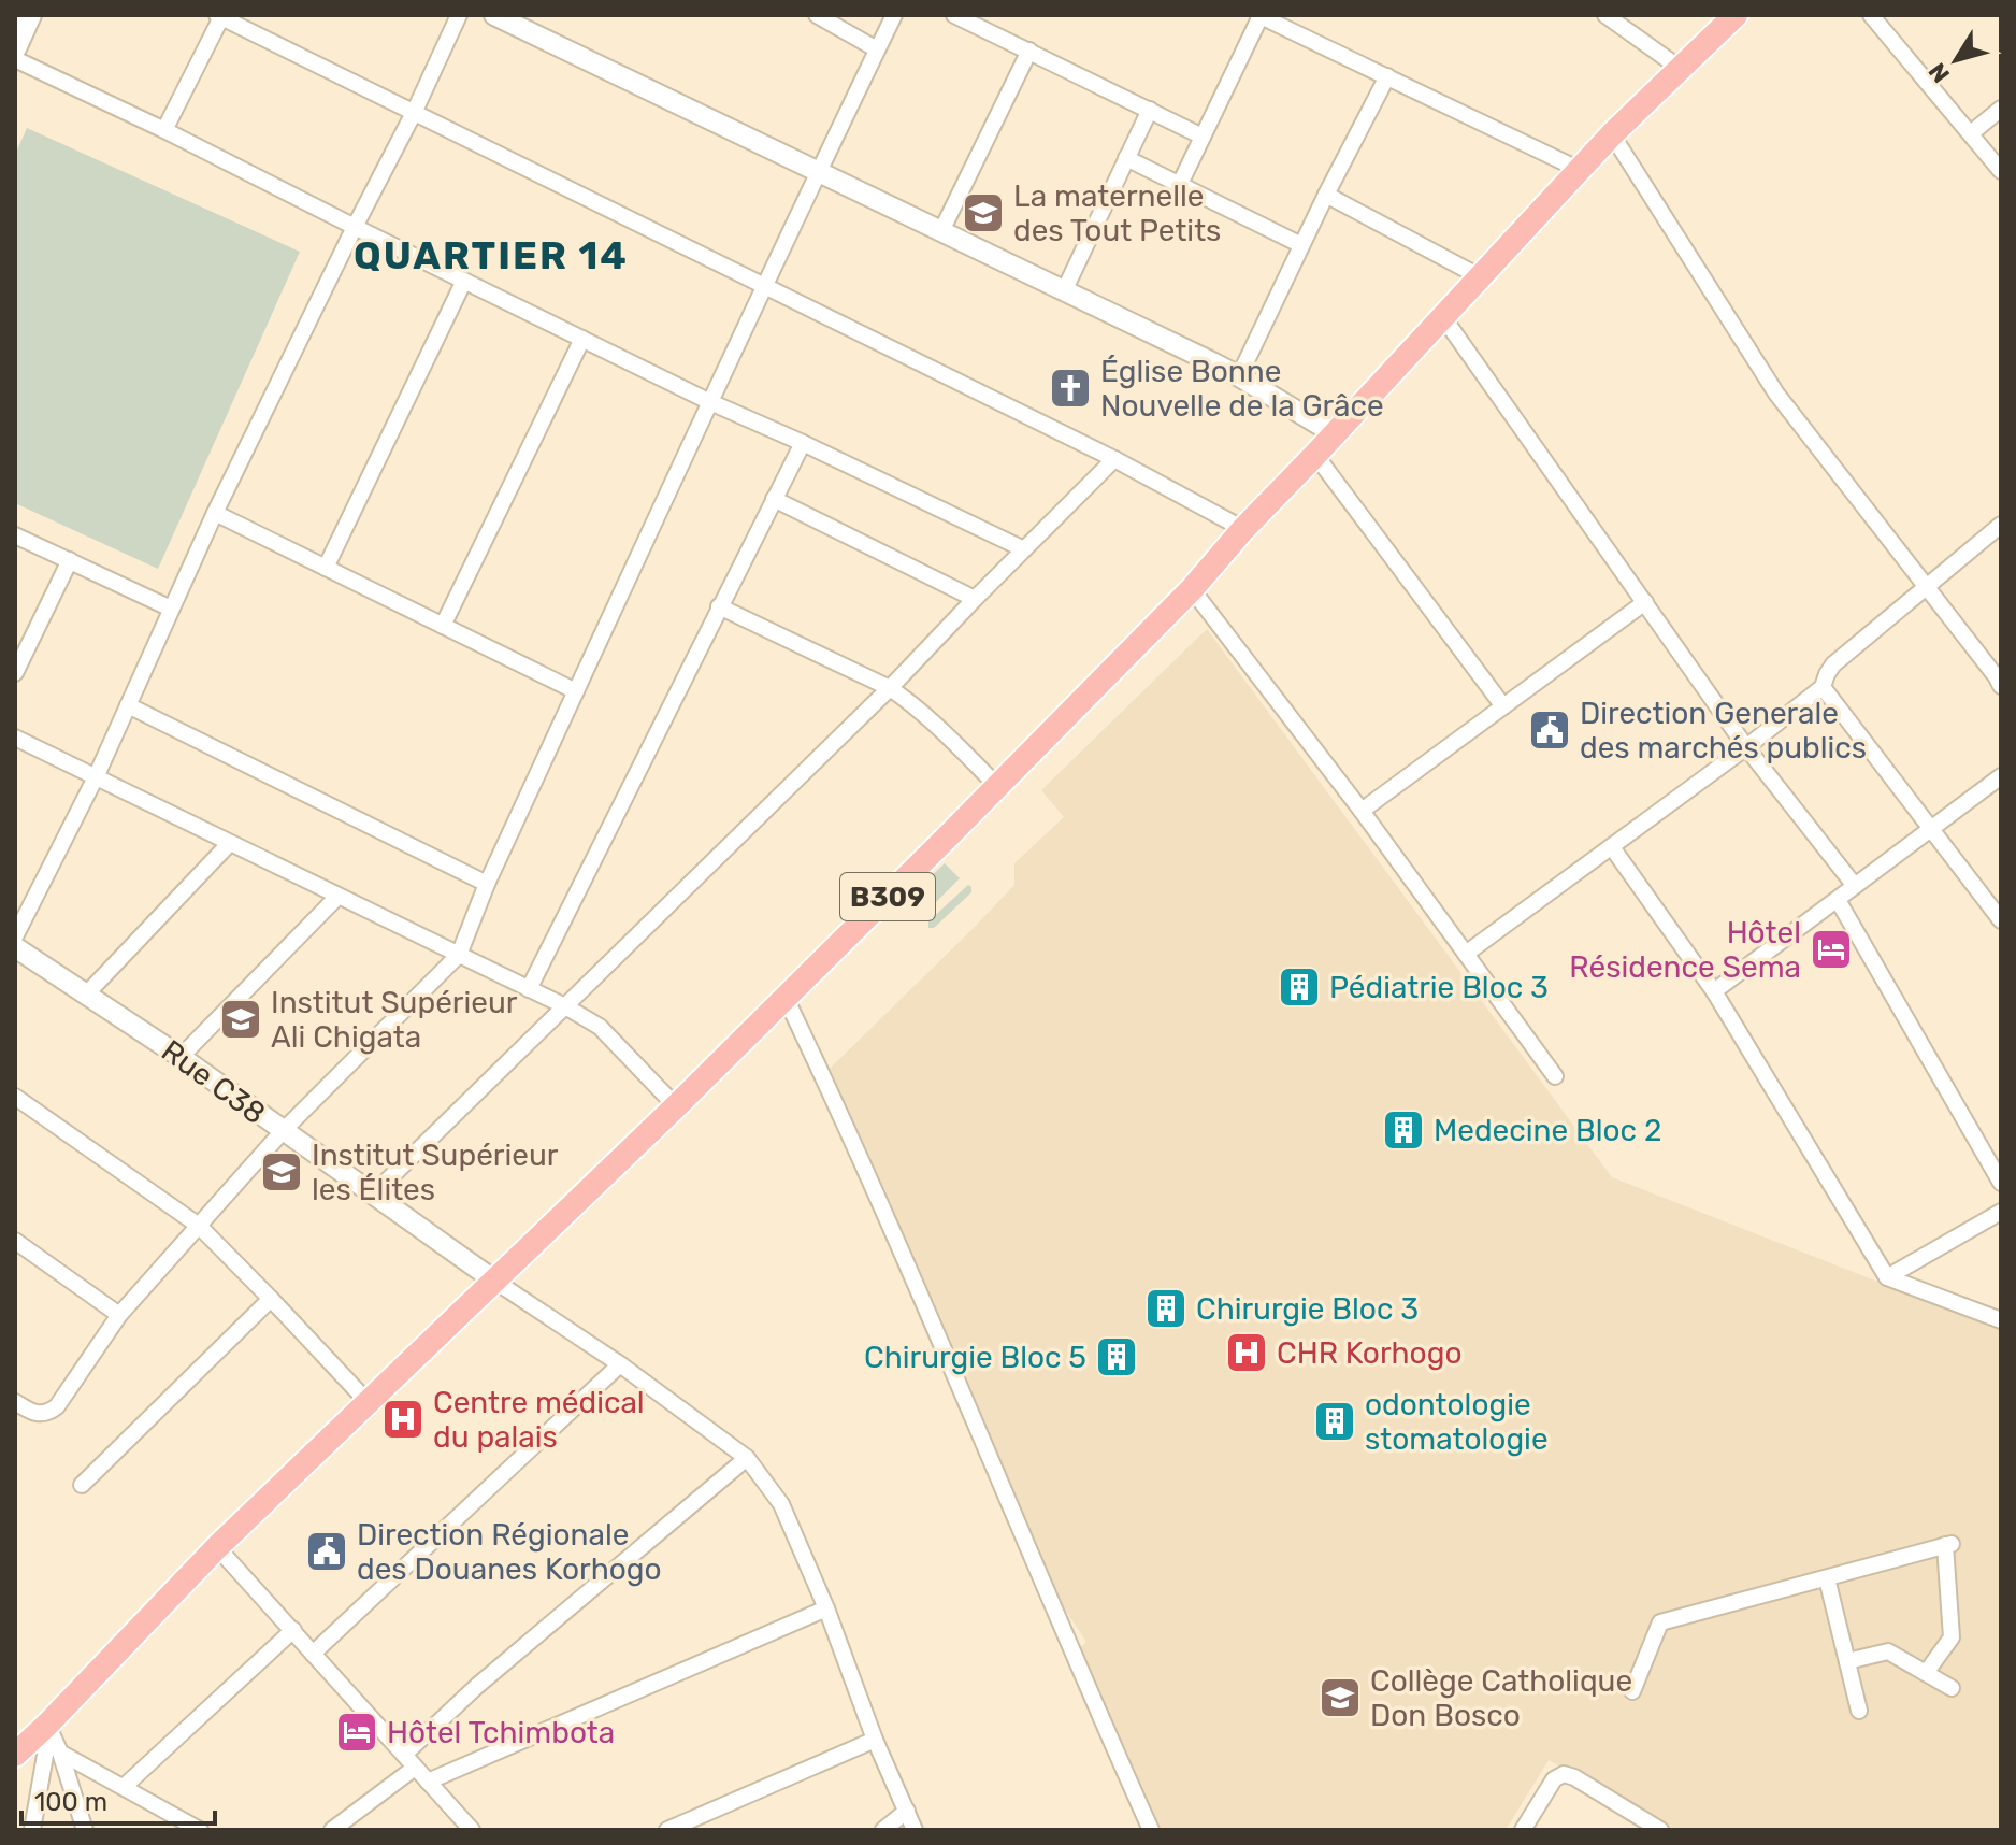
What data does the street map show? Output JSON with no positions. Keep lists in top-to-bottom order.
{
  "streets": {
    "main road": ["B309"],
    "street": ["Rue C38"]
  },
  "crossings": [
    ["B309", "Rue C38"]
  ],
  "districts": ["QUARTIER 14"],
  "places": {
    "school or university": [
      "La maternelle des Tout Petits",
      "Institut Supérieur Ali Chigata",
      "Institut Supérieur les Élites",
      "Collège Catholique Don Bosco"
    ],
    "church": ["Église Bonne Nouvelle de la Grâce"],
    "public building": ["Direction Generale des marchés publics", "Direction Régionale des Douanes Korhogo"],
    "hotel": ["Hôtel Résidence Sema", "Hôtel Tchimbota"],
    "building": [
      "Pédiatrie Bloc 3",
      "Medecine Bloc 2",
      "Chirurgie Bloc 3",
      "Chirurgie Bloc 5",
      "odontologie stomatologie"
    ],
    "hospital": ["CHR Korhogo", "Centre médical du palais"]
  },
  "scale_bar": "100 m",
  "north": "bottom left"
}
